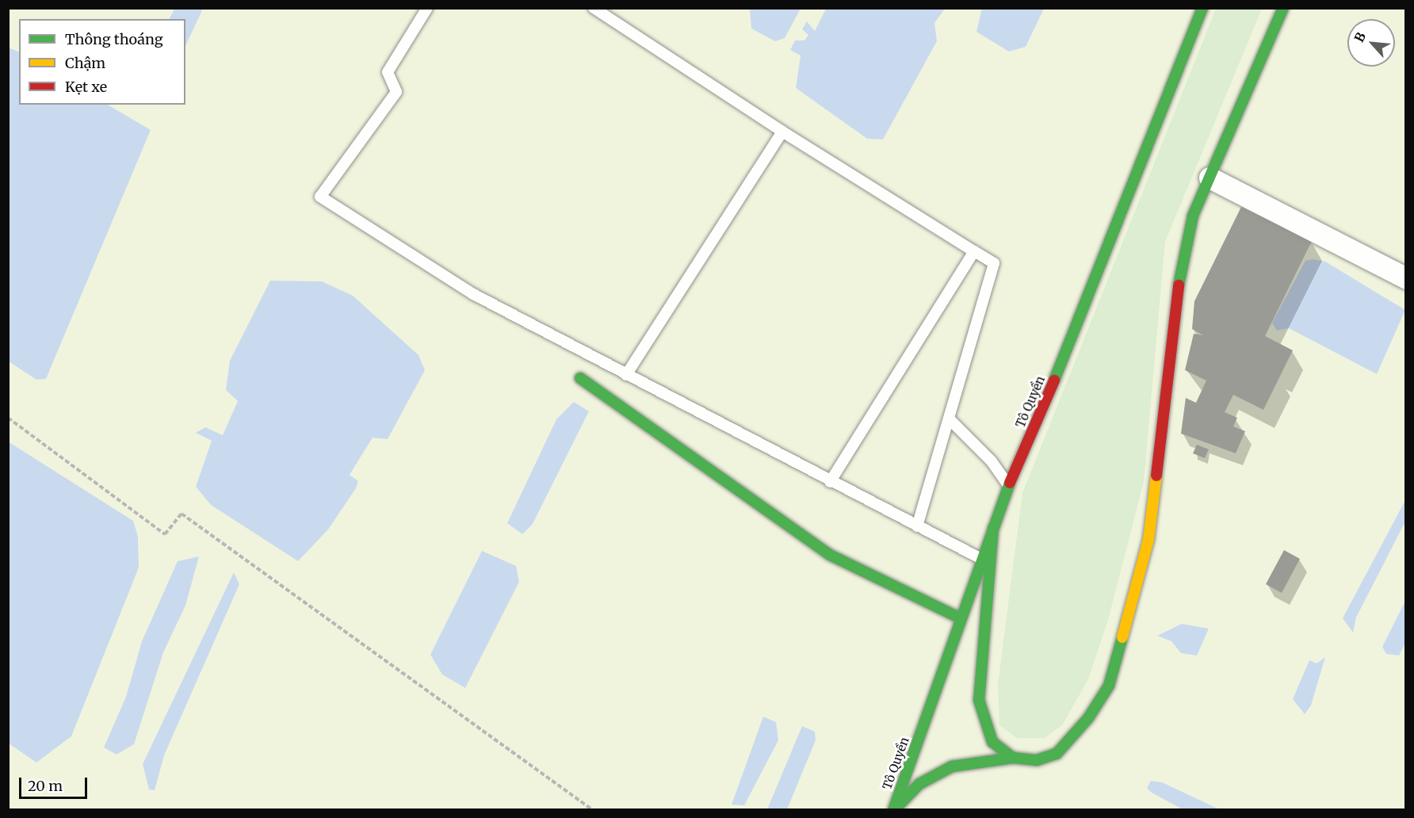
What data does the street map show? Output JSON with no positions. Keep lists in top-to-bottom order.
{
  "streets": {
    "main road": ["Tô Quyền"]
  },
  "legend": ["Thông thoáng", "Chậm", "Kẹt xe"],
  "scale_bar": "20 m",
  "north": "top left"
}
